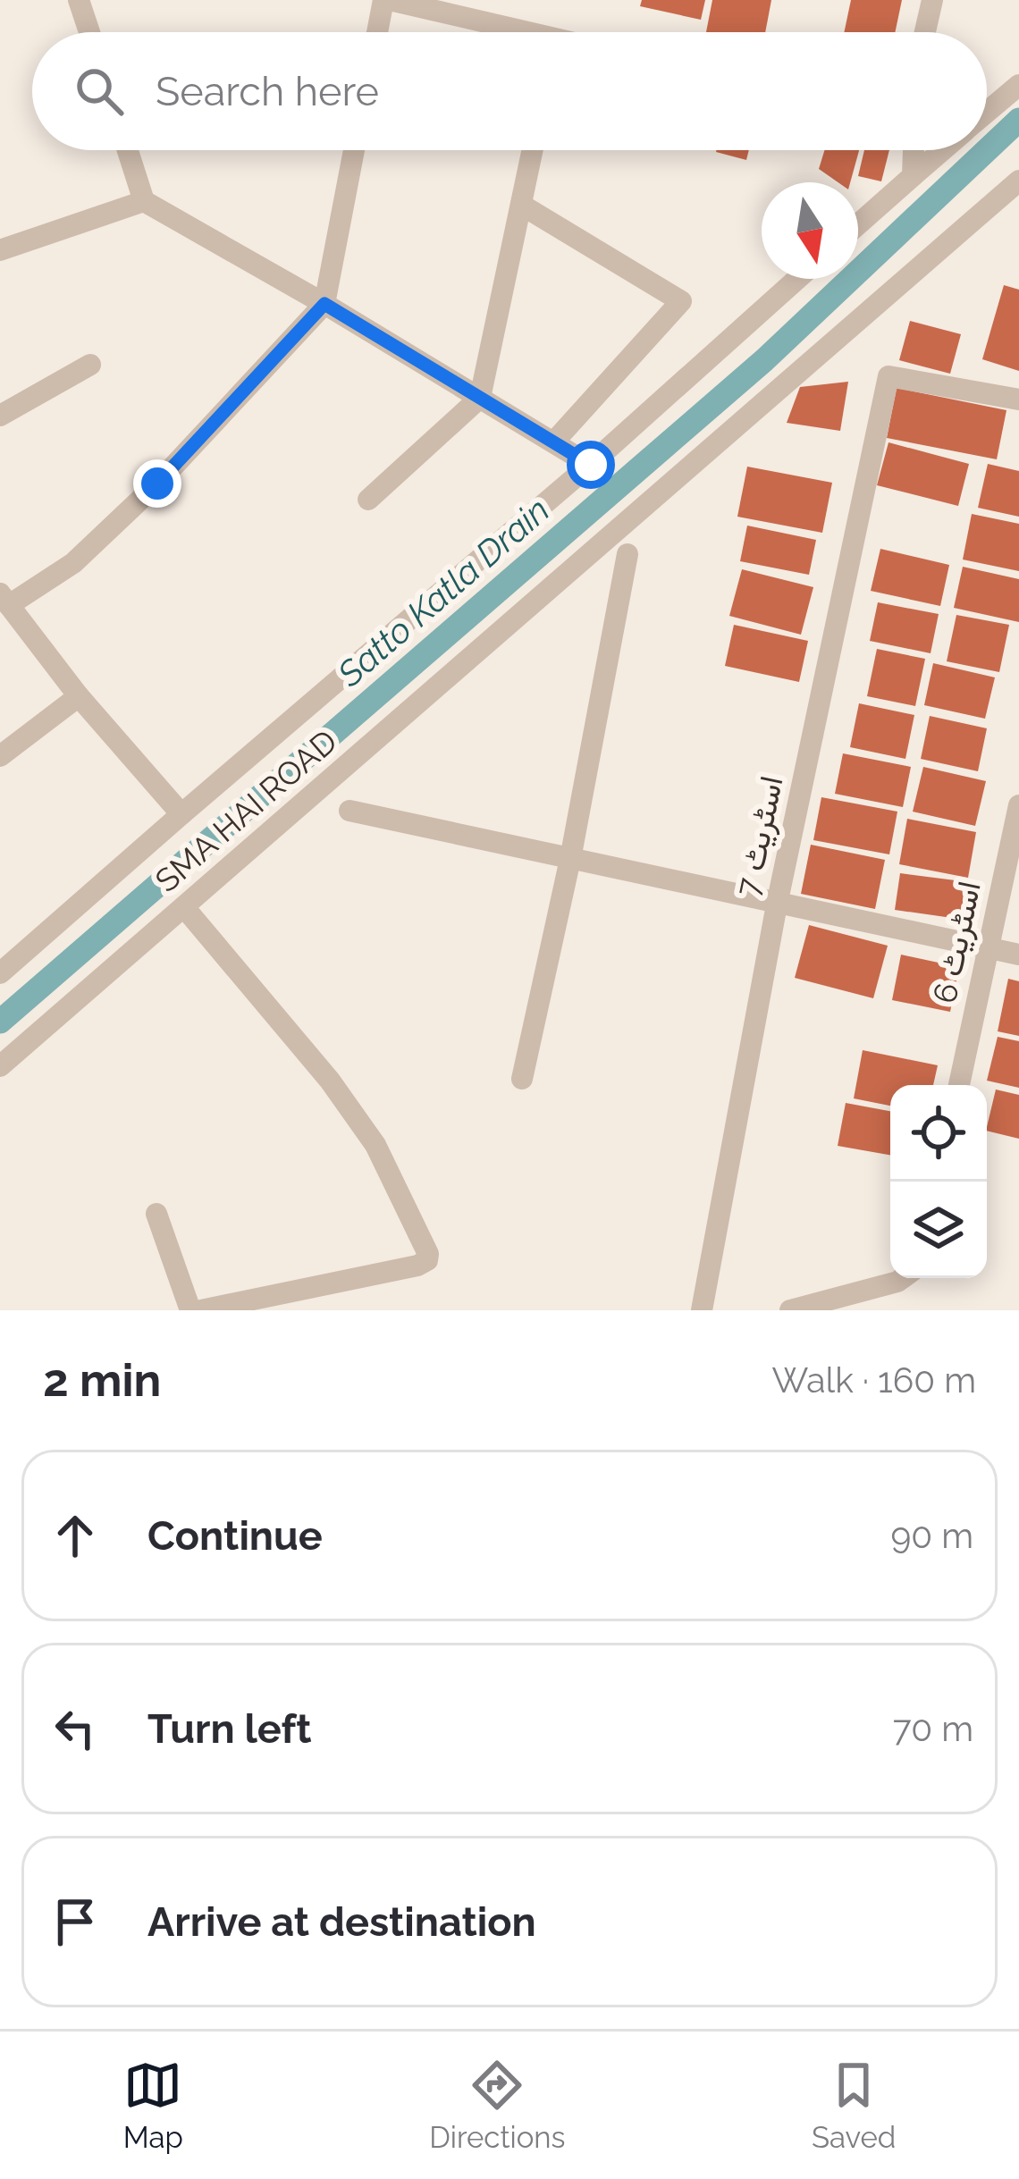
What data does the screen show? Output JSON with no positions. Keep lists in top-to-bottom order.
{
  "streets": {
    "street": ["SMA HAI ROAD", "اسٹریٹ 7", "اسٹریٹ 6"]
  },
  "water": ["Satto Katla Drain"],
  "north": "bottom",
  "page": {
    "search": "Search here",
    "heading": ["2 min", "Walk · 160 m"],
    "list": [
      ["Continue", "90 m"],
      ["Turn left", "70 m"],
      "Arrive at destination"
    ],
    "nav": ["Map", "Directions", "Saved"]
  }
}
